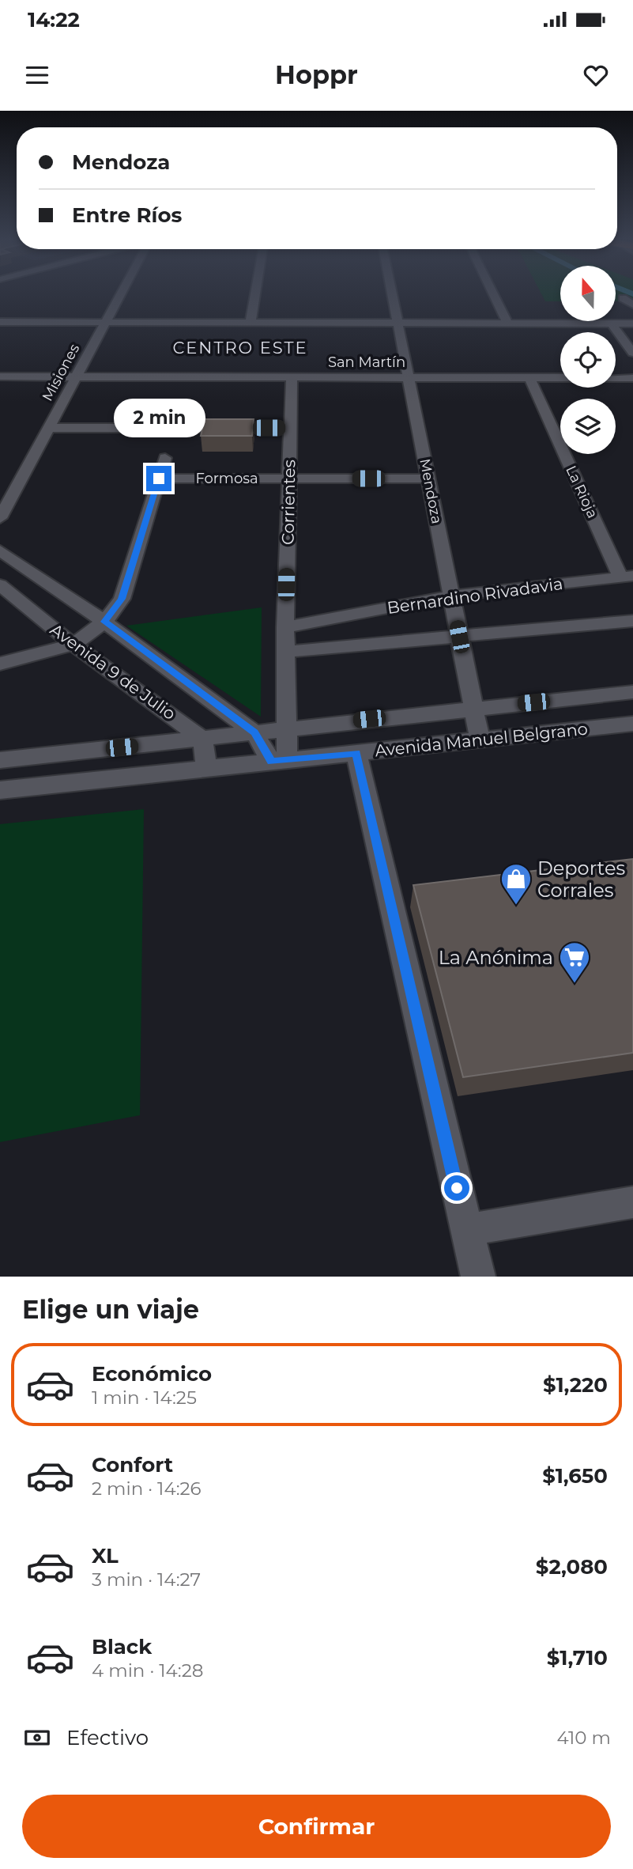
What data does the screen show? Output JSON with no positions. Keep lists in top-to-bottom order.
{
  "streets": {
    "street": [
      "San Martín",
      "Misiones",
      "Formosa",
      "Mendoza",
      "La Rioja",
      "Corrientes",
      "Bernardino Rivadavia",
      "Avenida 9 de Julio",
      "Avenida Manuel Belgrano"
    ]
  },
  "crossings": [
    ["San Martín", "Misiones"],
    ["San Martín", "Mendoza"],
    ["San Martín", "La Rioja"],
    ["San Martín", "Corrientes"],
    ["Formosa", "Mendoza"],
    ["Formosa", "Corrientes"],
    ["Mendoza", "Bernardino Rivadavia"],
    ["Mendoza", "Avenida Manuel Belgrano"],
    ["La Rioja", "Bernardino Rivadavia"],
    ["Corrientes", "Bernardino Rivadavia"],
    ["Corrientes", "Avenida 9 de Julio"],
    ["Corrientes", "Avenida Manuel Belgrano"],
    ["Avenida 9 de Julio", "Avenida Manuel Belgrano"]
  ],
  "districts": ["CENTRO ESTE"],
  "places": {
    "shop": ["Deportes Corrales"],
    "supermarket": ["La Anónima"]
  },
  "north": "top",
  "page": {
    "status": "14:22",
    "header": "Hoppr",
    "banner": ["Mendoza", "Entre Ríos"],
    "bubble": "2 min",
    "heading": "Elige un viaje",
    "list": [
      {
        "name": "Económico",
        "note": "1 min · 14:25",
        "value": "$1,220"
      },
      {
        "name": "Confort",
        "note": "2 min · 14:26",
        "value": "$1,650"
      },
      {
        "name": "XL",
        "note": "3 min · 14:27",
        "value": "$2,080"
      },
      {
        "name": "Black",
        "note": "4 min · 14:28",
        "value": "$1,710"
      }
    ],
    "pay": ["Efectivo", "410 m"],
    "buttons": "Confirmar"
  }
}
